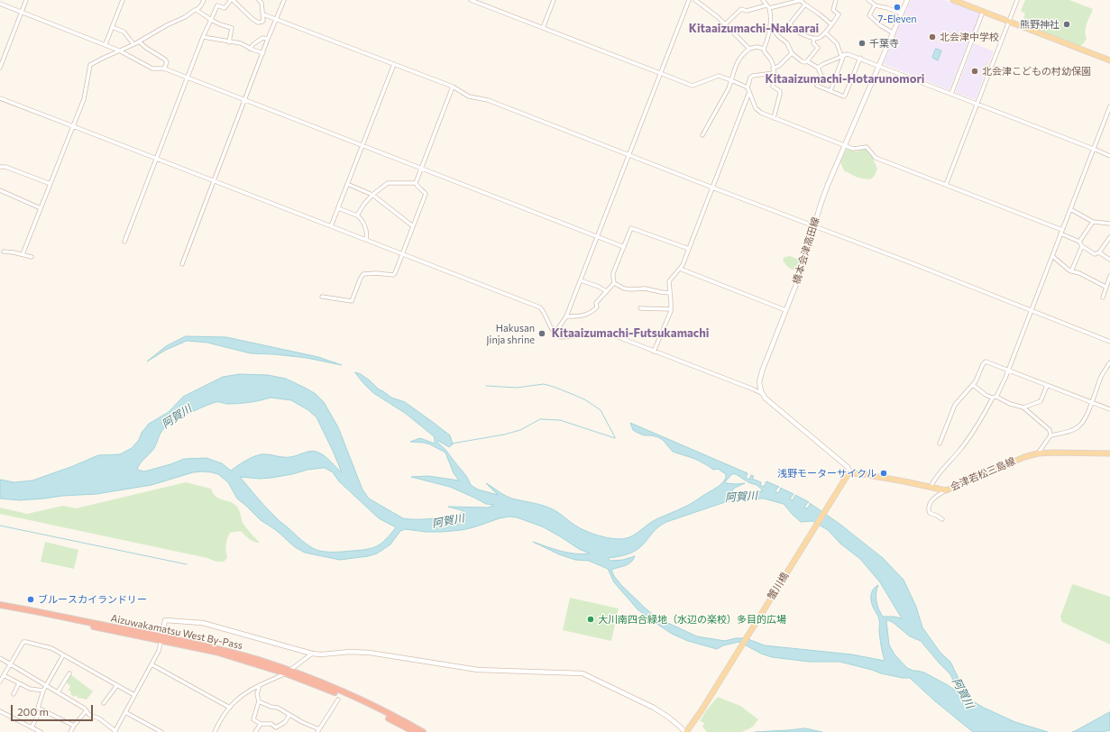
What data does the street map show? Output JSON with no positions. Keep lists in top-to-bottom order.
{
  "streets": {
    "highway": ["Aizuwakamatsu West By-Pass"],
    "main road": ["会津若松三島線", "蟹川橋"],
    "street": ["橋本会津高田線"]
  },
  "crossings": [
    ["会津若松三島線", "蟹川橋"]
  ],
  "districts": ["Kitaaizumachi-Nakaarai", "Kitaaizumachi-Hotarunomori", "Kitaaizumachi-Futsukamachi"],
  "water": ["阿賀川"],
  "places": [
    "7-Eleven",
    "熊野神社",
    "北会津中学校",
    "千葉寺",
    "北会津こどもの村幼保園",
    "Hakusan Jinja shrine",
    "浅野モーターサイクル",
    "ブルースカイランドリー",
    "大川南四合緑地（水辺の楽校）多目的広場"
  ],
  "scale_bar": "200 m"
}
